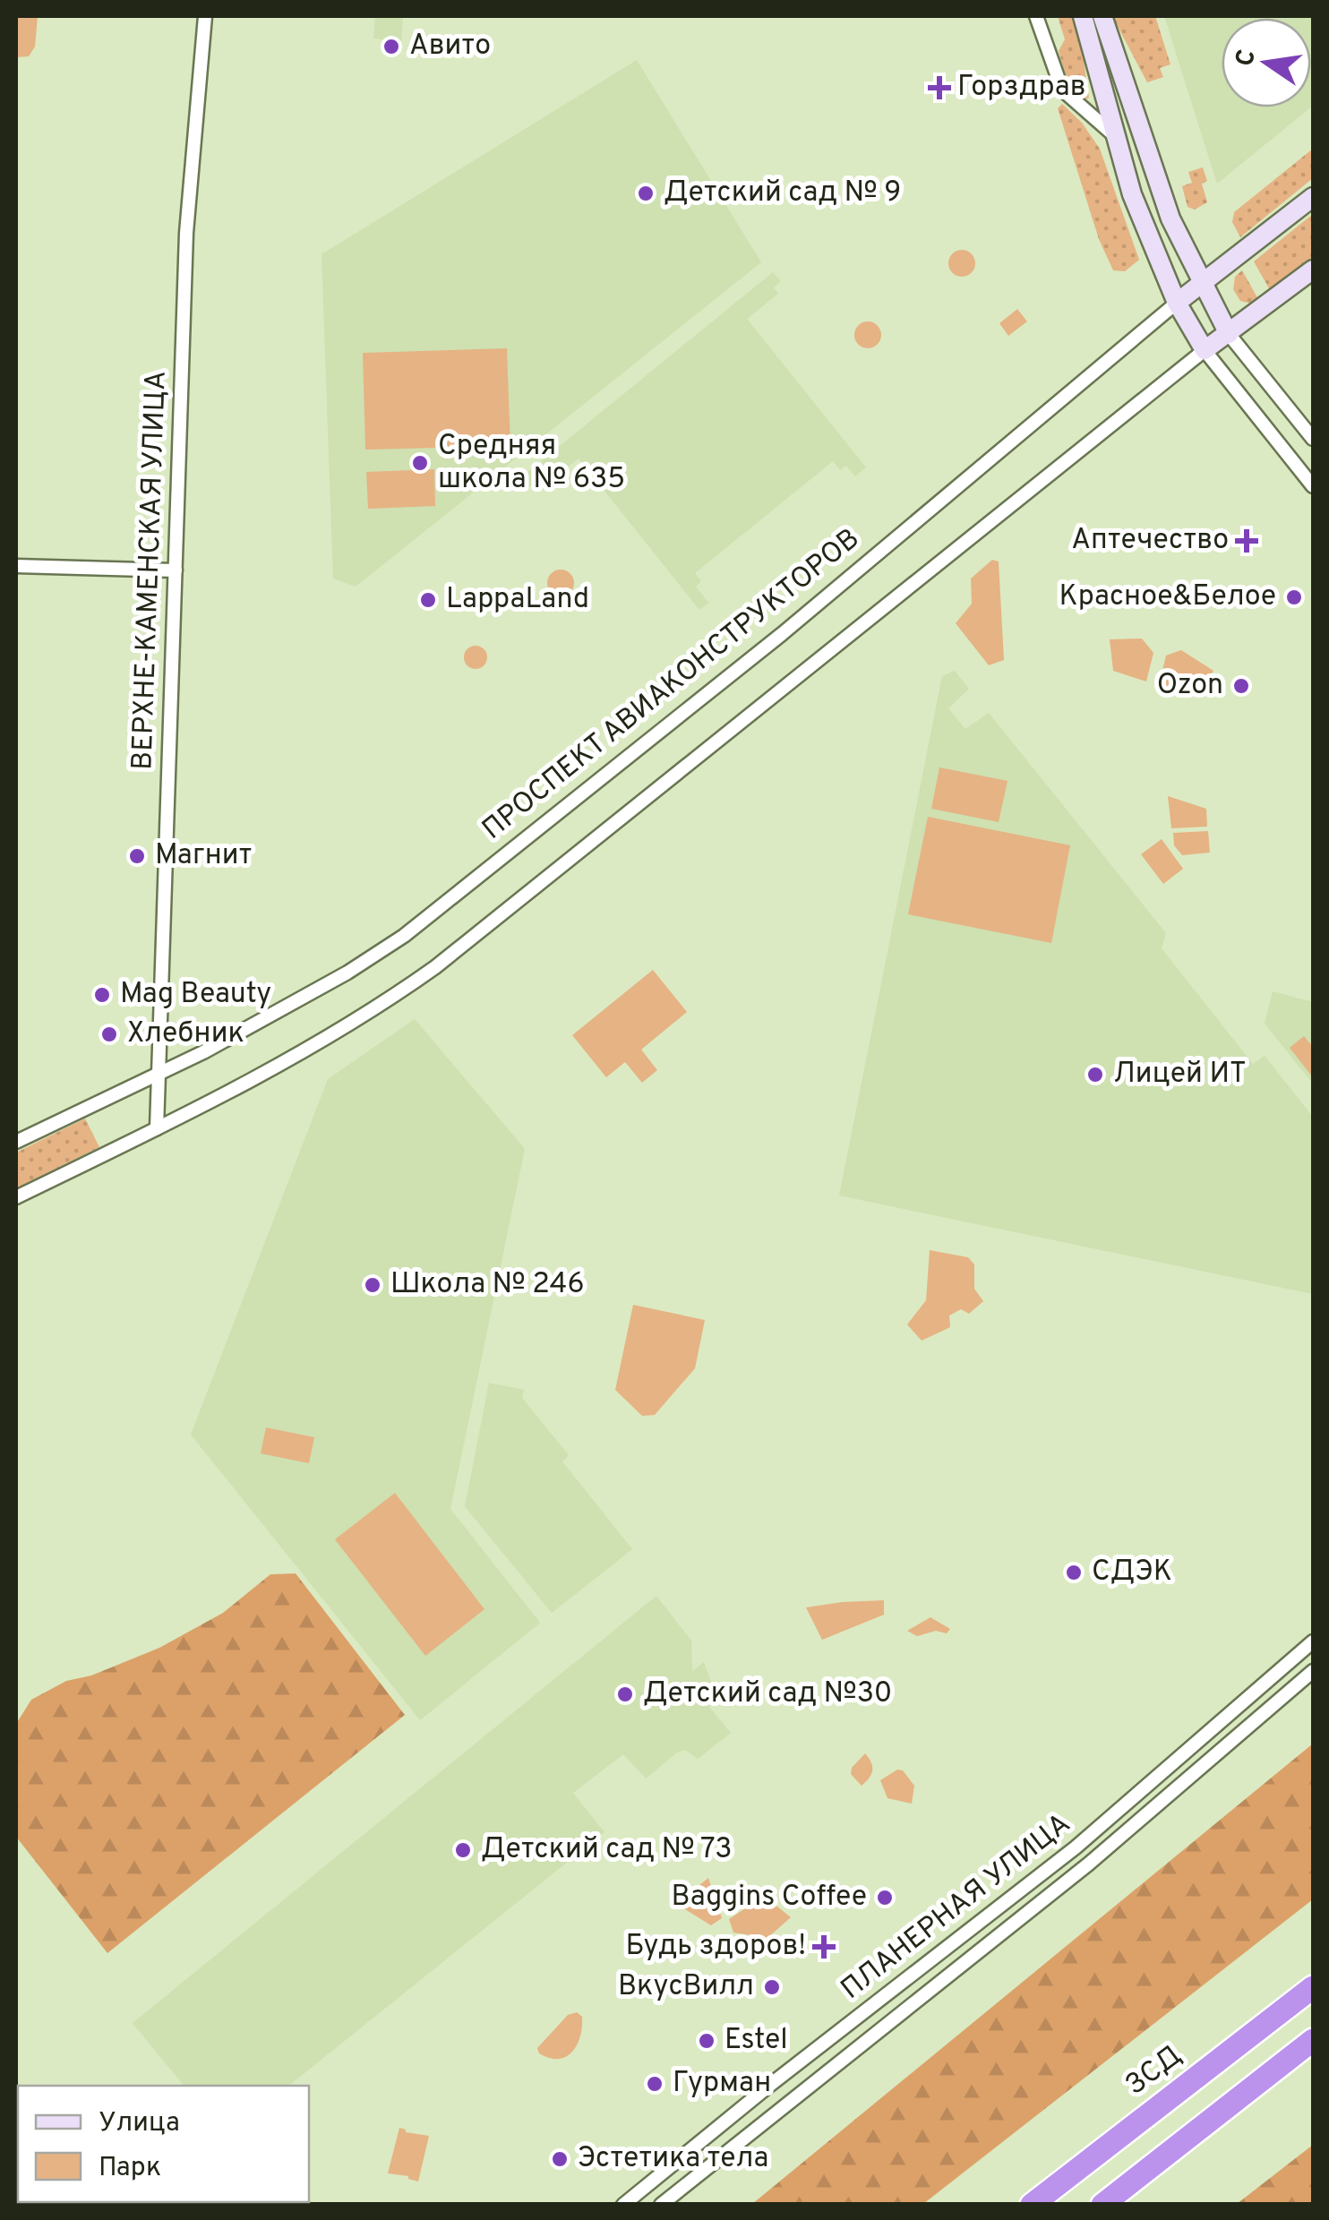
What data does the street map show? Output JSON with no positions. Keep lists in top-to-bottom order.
{
  "streets": {
    "highway": ["ЗСД"],
    "street": ["ВЕРХНЕ-КАМЕНСКАЯ УЛИЦА", "ПРОСПЕКТ АВИАКОНСТРУКТОРОВ", "ПЛАНЕРНАЯ УЛИЦА"]
  },
  "crossings": [
    ["ВЕРХНЕ-КАМЕНСКАЯ УЛИЦА", "ПРОСПЕКТ АВИАКОНСТРУКТОРОВ"]
  ],
  "places": {
    "other": [
      "Авито",
      "Детский сад № 9",
      "Средняя школа № 635",
      "Красное&Белое",
      "LappaLand",
      "Ozon",
      "Магнит",
      "Mag Beauty",
      "Хлебник",
      "Лицей ИТ",
      "Школа № 246",
      "СДЭК",
      "Детский сад №30",
      "Детский сад № 73",
      "Baggins Coffee",
      "ВкусВилл",
      "Estel",
      "Гурман",
      "Эстетика тела"
    ],
    "health": ["Горздрав", "Аптечество", "Будь здоров!"]
  },
  "legend": ["Улица", "Парк"],
  "north": "left"
}
